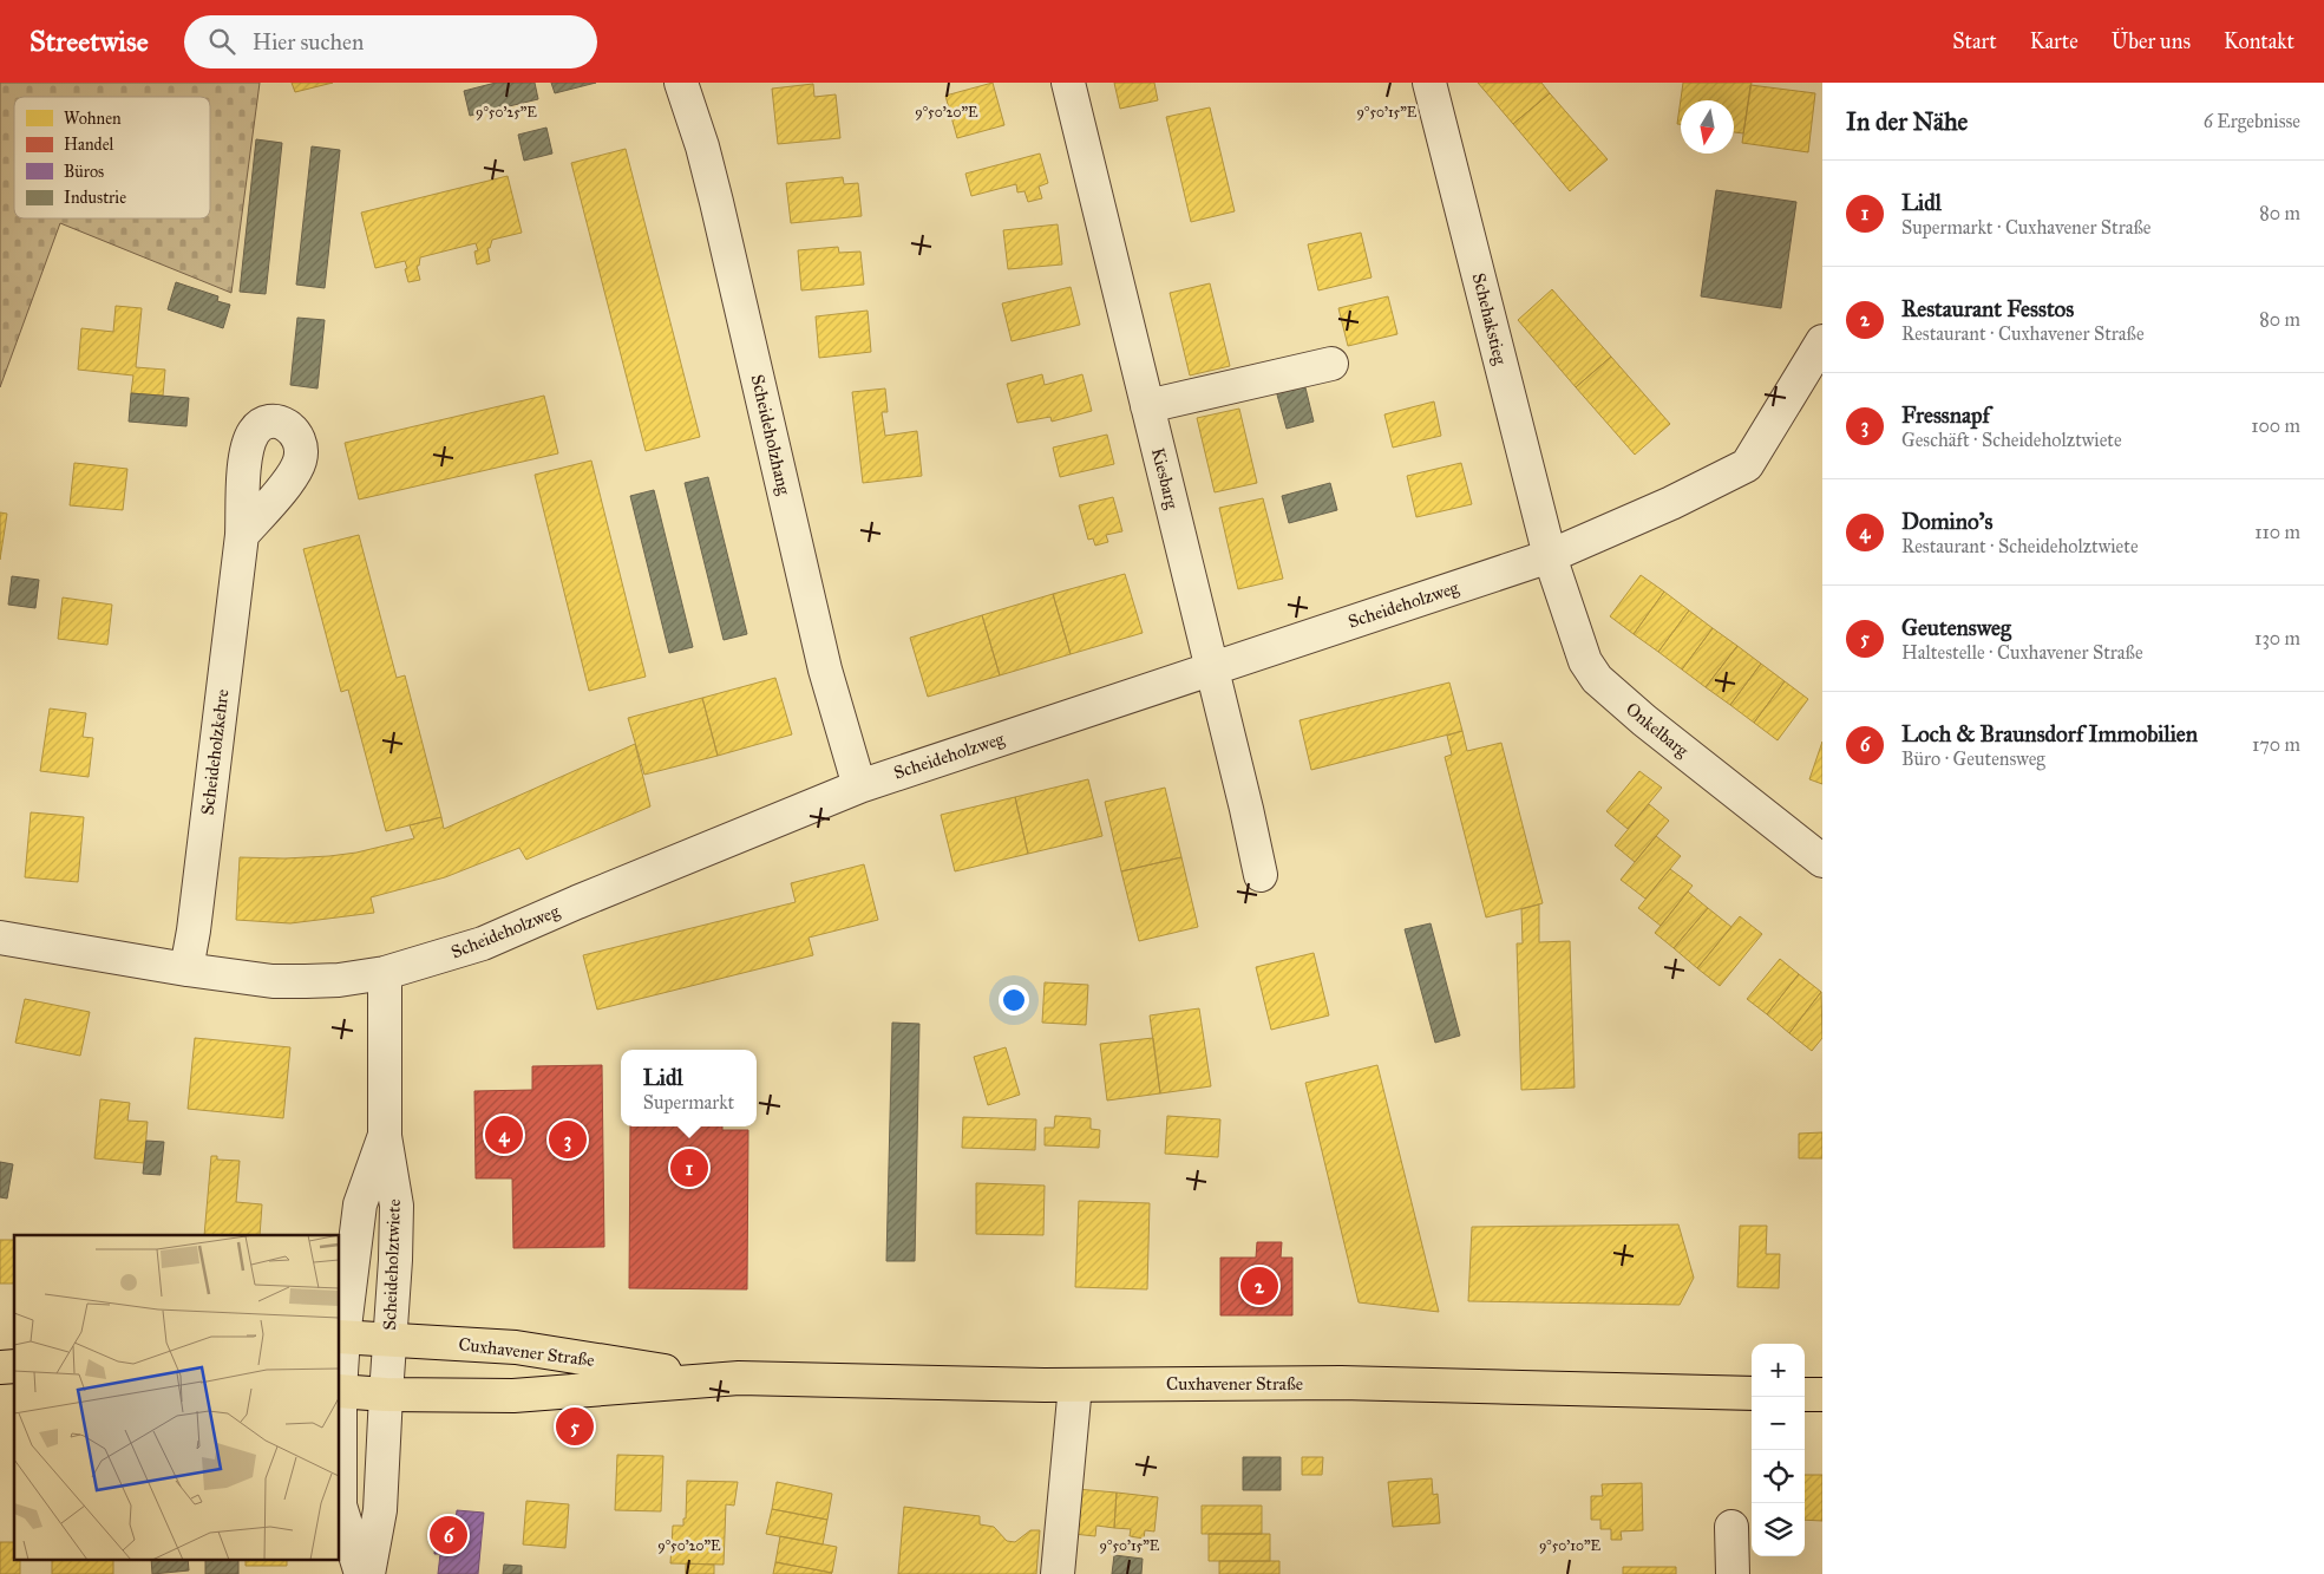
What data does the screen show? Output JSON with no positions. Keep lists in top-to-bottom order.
{
  "streets": {
    "main road": ["Cuxhavener Straße"],
    "street": [
      "Schehakstieg",
      "Scheideholzhang",
      "Kiesbarg",
      "Scheideholzweg",
      "Onkelbarg",
      "Scheideholzkehre",
      "Scheideholztwiete"
    ]
  },
  "crossings": [
    ["Schehakstieg", "Scheideholzweg"],
    ["Schehakstieg", "Onkelbarg"],
    ["Scheideholzhang", "Scheideholzweg"],
    ["Kiesbarg", "Scheideholzweg"],
    ["Scheideholzweg", "Onkelbarg"],
    ["Scheideholzweg", "Scheideholzkehre"],
    ["Scheideholzweg", "Scheideholztwiete"],
    ["Scheideholztwiete", "Cuxhavener Straße"]
  ],
  "legend": [
    "Wohnen",
    "Handel",
    "Büros",
    "Industrie"
  ],
  "north": "bottom",
  "page": {
    "header": "Streetwise",
    "search": "Hier suchen",
    "nav": [
      "Start",
      "Karte",
      "Über uns",
      "Kontakt"
    ],
    "heading": ["In der Nähe", "6 Ergebnisse"],
    "list": [
      {
        "mark": "1",
        "name": "Lidl",
        "note": "Supermarkt · Cuxhavener Straße",
        "value": "80 m"
      },
      {
        "mark": "2",
        "name": "Restaurant Fesstos",
        "note": "Restaurant · Cuxhavener Straße",
        "value": "80 m"
      },
      {
        "mark": "3",
        "name": "Fressnapf",
        "note": "Geschäft · Scheideholztwiete",
        "value": "100 m"
      },
      {
        "mark": "4",
        "name": "Domino's",
        "note": "Restaurant · Scheideholztwiete",
        "value": "110 m"
      },
      {
        "mark": "5",
        "name": "Geutensweg",
        "note": "Haltestelle · Cuxhavener Straße",
        "value": "130 m"
      },
      {
        "mark": "6",
        "name": "Loch & Braunsdorf Immobilien",
        "note": "Büro · Geutensweg",
        "value": "170 m"
      }
    ],
    "popup": ["Lidl", "Supermarkt"],
    "pins": [
      "4",
      "3",
      "1",
      "2",
      "5",
      "6"
    ],
    "map_buttons": ["+", "−"]
  },
  "coordinates": [
    "9°50'25\"E",
    "9°50'20\"E",
    "9°50'15\"E",
    "9°50'10\"E"
  ]
}
